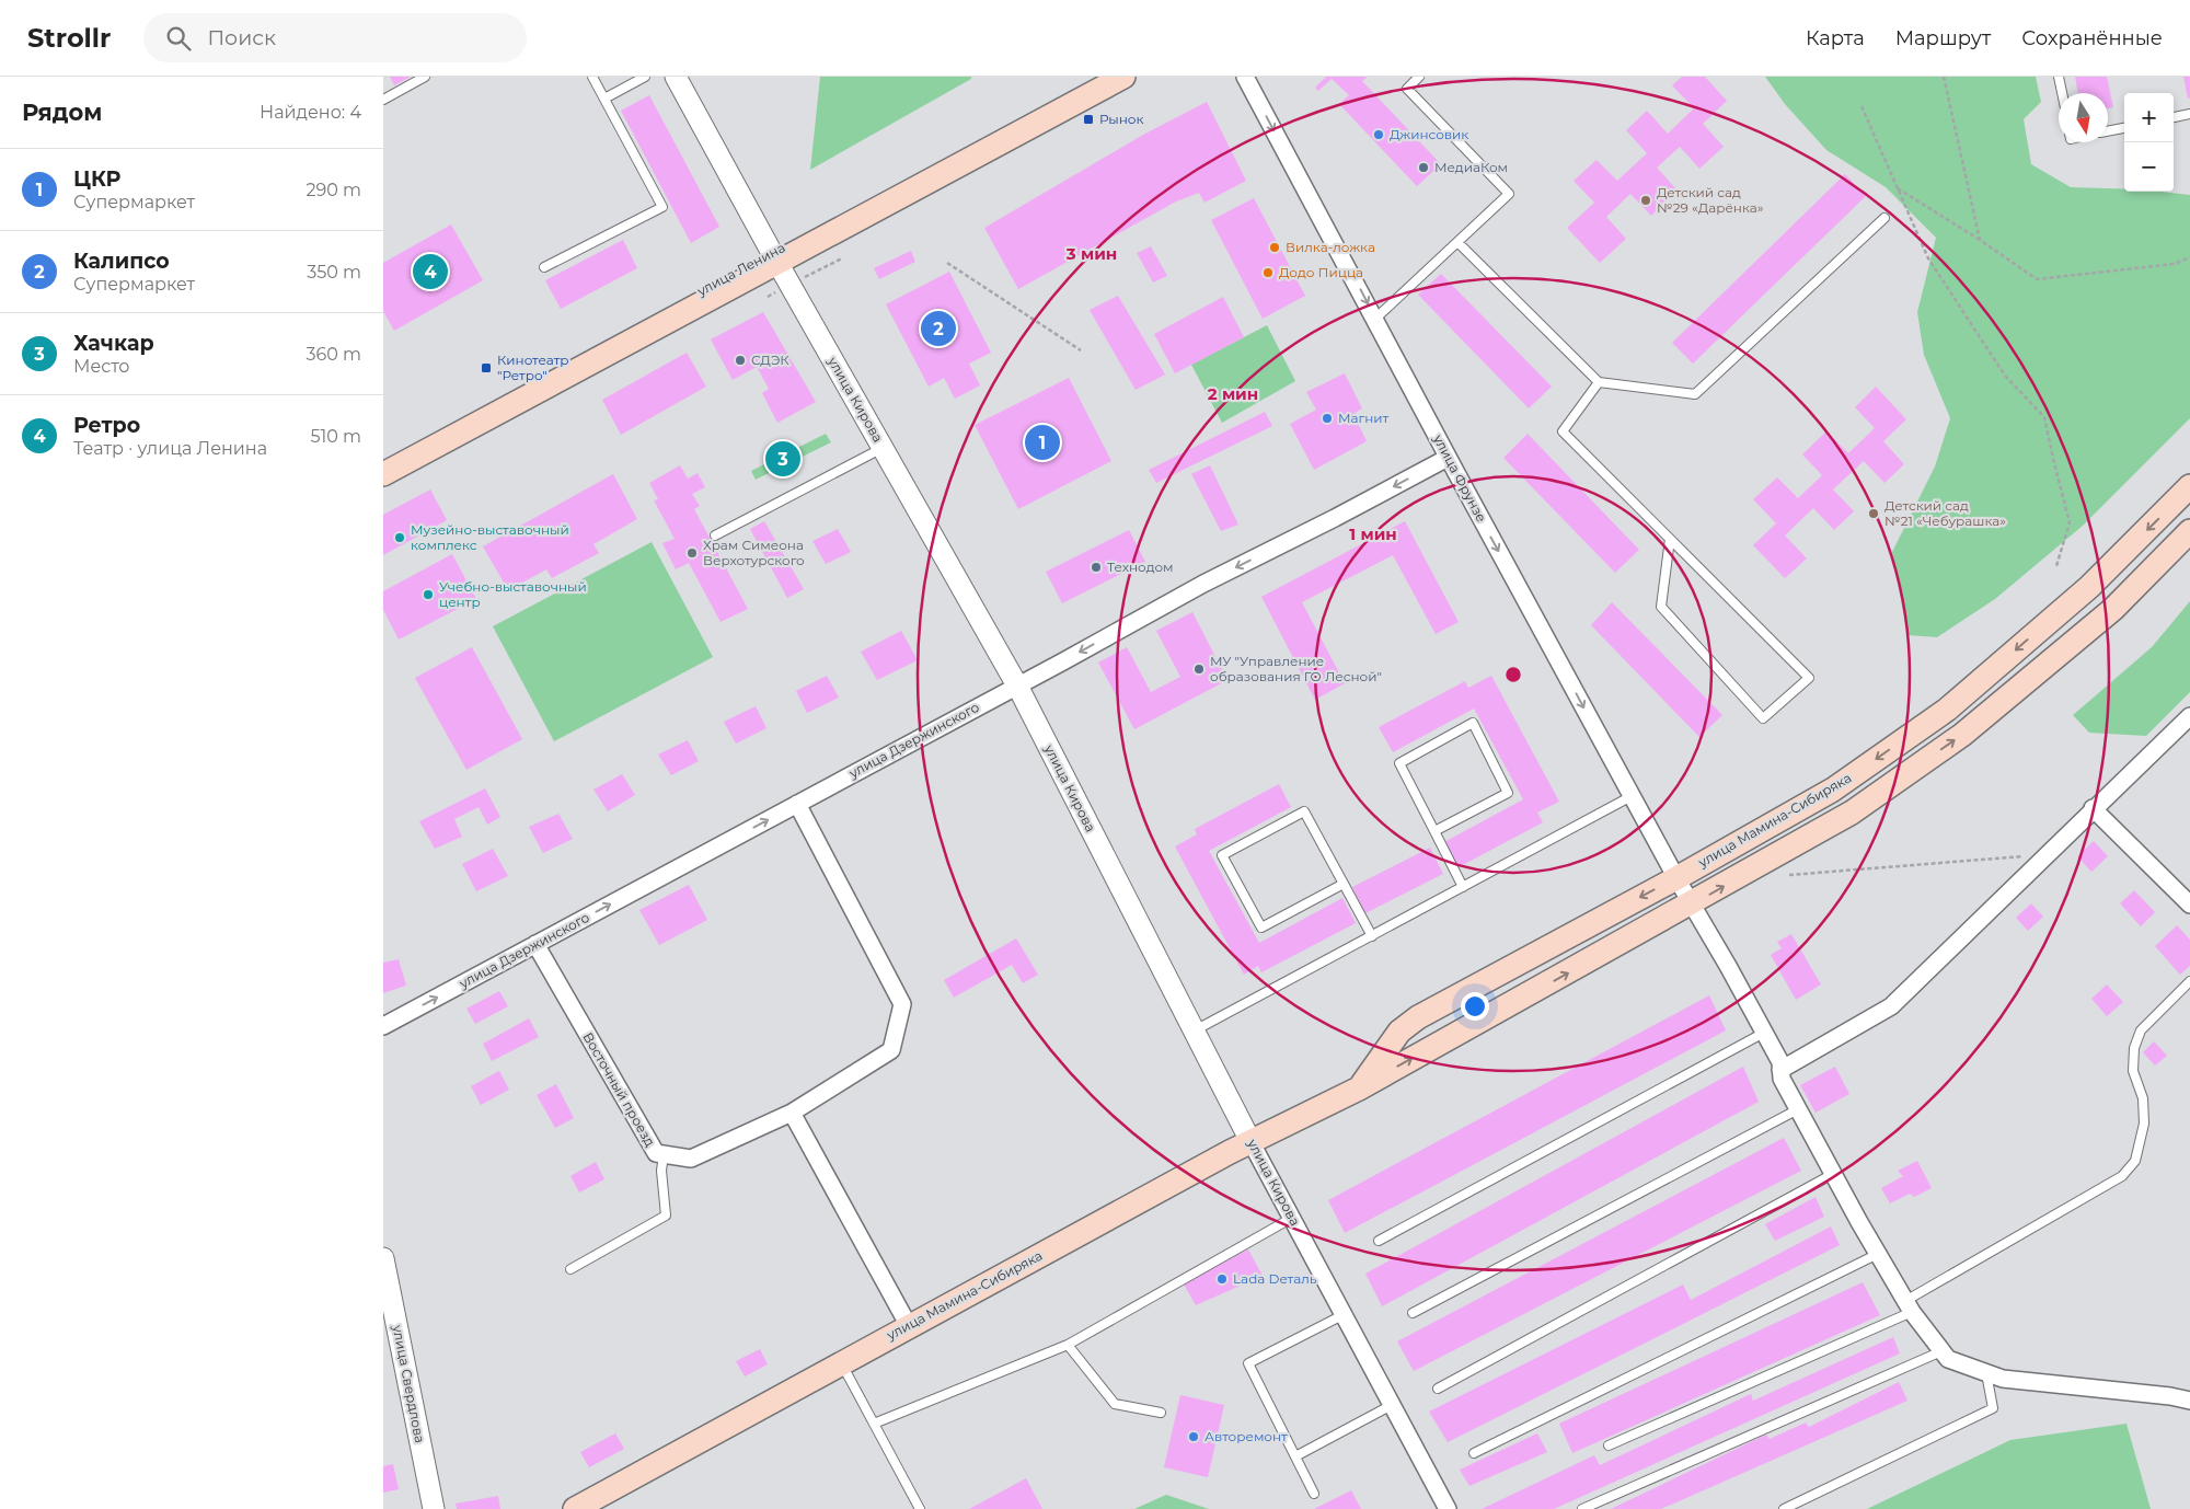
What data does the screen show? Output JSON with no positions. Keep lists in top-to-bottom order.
{
  "streets": {
    "main road": ["улица Ленина", "улица Мамина-Сибиряка"],
    "street": [
      "улица Кирова",
      "улица Фрунзе",
      "улица Дзержинского",
      "Восточный проезд",
      "улица Свердлова"
    ]
  },
  "crossings": [
    ["улица Ленина", "улица Кирова"],
    ["улица Кирова", "улица Дзержинского"],
    ["улица Кирова", "улица Мамина-Сибиряка"],
    ["улица Фрунзе", "улица Дзержинского"],
    ["улица Фрунзе", "улица Мамина-Сибиряка"],
    ["улица Дзержинского", "Восточный проезд"]
  ],
  "one_way": ["улица Фрунзе"],
  "places": {
    "transit": ["Рынок", "Кинотеатр \"Ретро\""],
    "other": [
      "Джинсовик",
      "МедиаКом",
      "Детский сад №29 «Дарёнка»",
      "Вилка-ложка",
      "Додо Пицца",
      "СДЭК",
      "Магнит",
      "Детский сад №21 «Чебурашка»",
      "Музейно-выставочный комплекс",
      "Храм Симеона Верхотурского",
      "Технодом",
      "Учебно-выставочный центр",
      "МУ \"Управление образования ГО Лесной\"",
      "Lada Dеталь",
      "Авторемонт"
    ]
  },
  "north": "bottom",
  "page": {
    "header": "Strollr",
    "search": "Поиск",
    "nav": ["Карта", "Маршрут", "Сохранённые"],
    "heading": ["Рядом", "Найдено: 4"],
    "map_buttons": ["+", "−"],
    "list": [
      {
        "mark": "1",
        "name": "ЦКР",
        "note": "Супермаркет",
        "value": "290 m"
      },
      {
        "mark": "2",
        "name": "Калипсо",
        "note": "Супермаркет",
        "value": "350 m"
      },
      {
        "mark": "3",
        "name": "Хачкар",
        "note": "Место",
        "value": "360 m"
      },
      {
        "mark": "4",
        "name": "Ретро",
        "note": "Театр · улица Ленина",
        "value": "510 m"
      }
    ],
    "pins": [
      "4",
      "2",
      "1",
      "3"
    ]
  },
  "rings": ["3 мин", "2 мин", "1 мин"]
}
